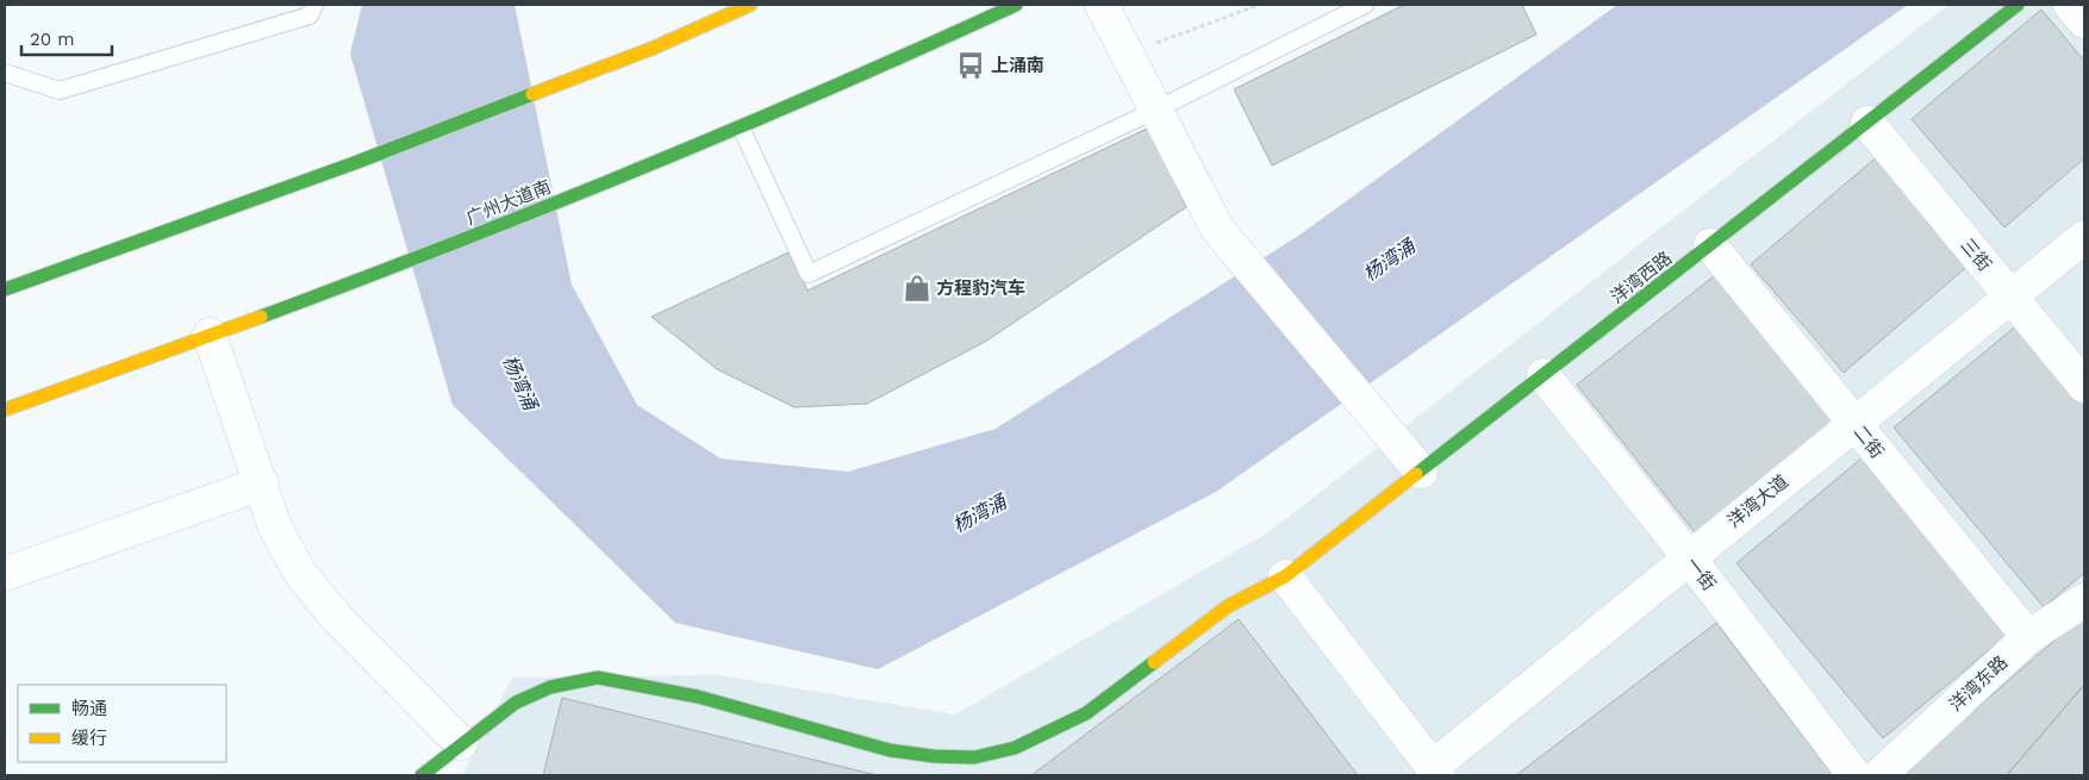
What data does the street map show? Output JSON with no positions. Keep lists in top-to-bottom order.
{
  "streets": {
    "main road": ["广州大道南", "洋湾西路"],
    "street": [
      "三街",
      "二街",
      "洋湾大道",
      "一街",
      "洋湾东路"
    ]
  },
  "crossings": [
    ["三街", "洋湾西路"],
    ["三街", "洋湾大道"],
    ["洋湾西路", "二街"],
    ["洋湾西路", "一街"],
    ["二街", "洋湾大道"],
    ["二街", "洋湾东路"],
    ["洋湾大道", "一街"]
  ],
  "water": ["杨湾涌"],
  "places": {
    "bus stop": ["上涌南"],
    "shop": ["方程豹汽车"]
  },
  "legend": ["畅通", "缓行"],
  "scale_bar": "20 m"
}
